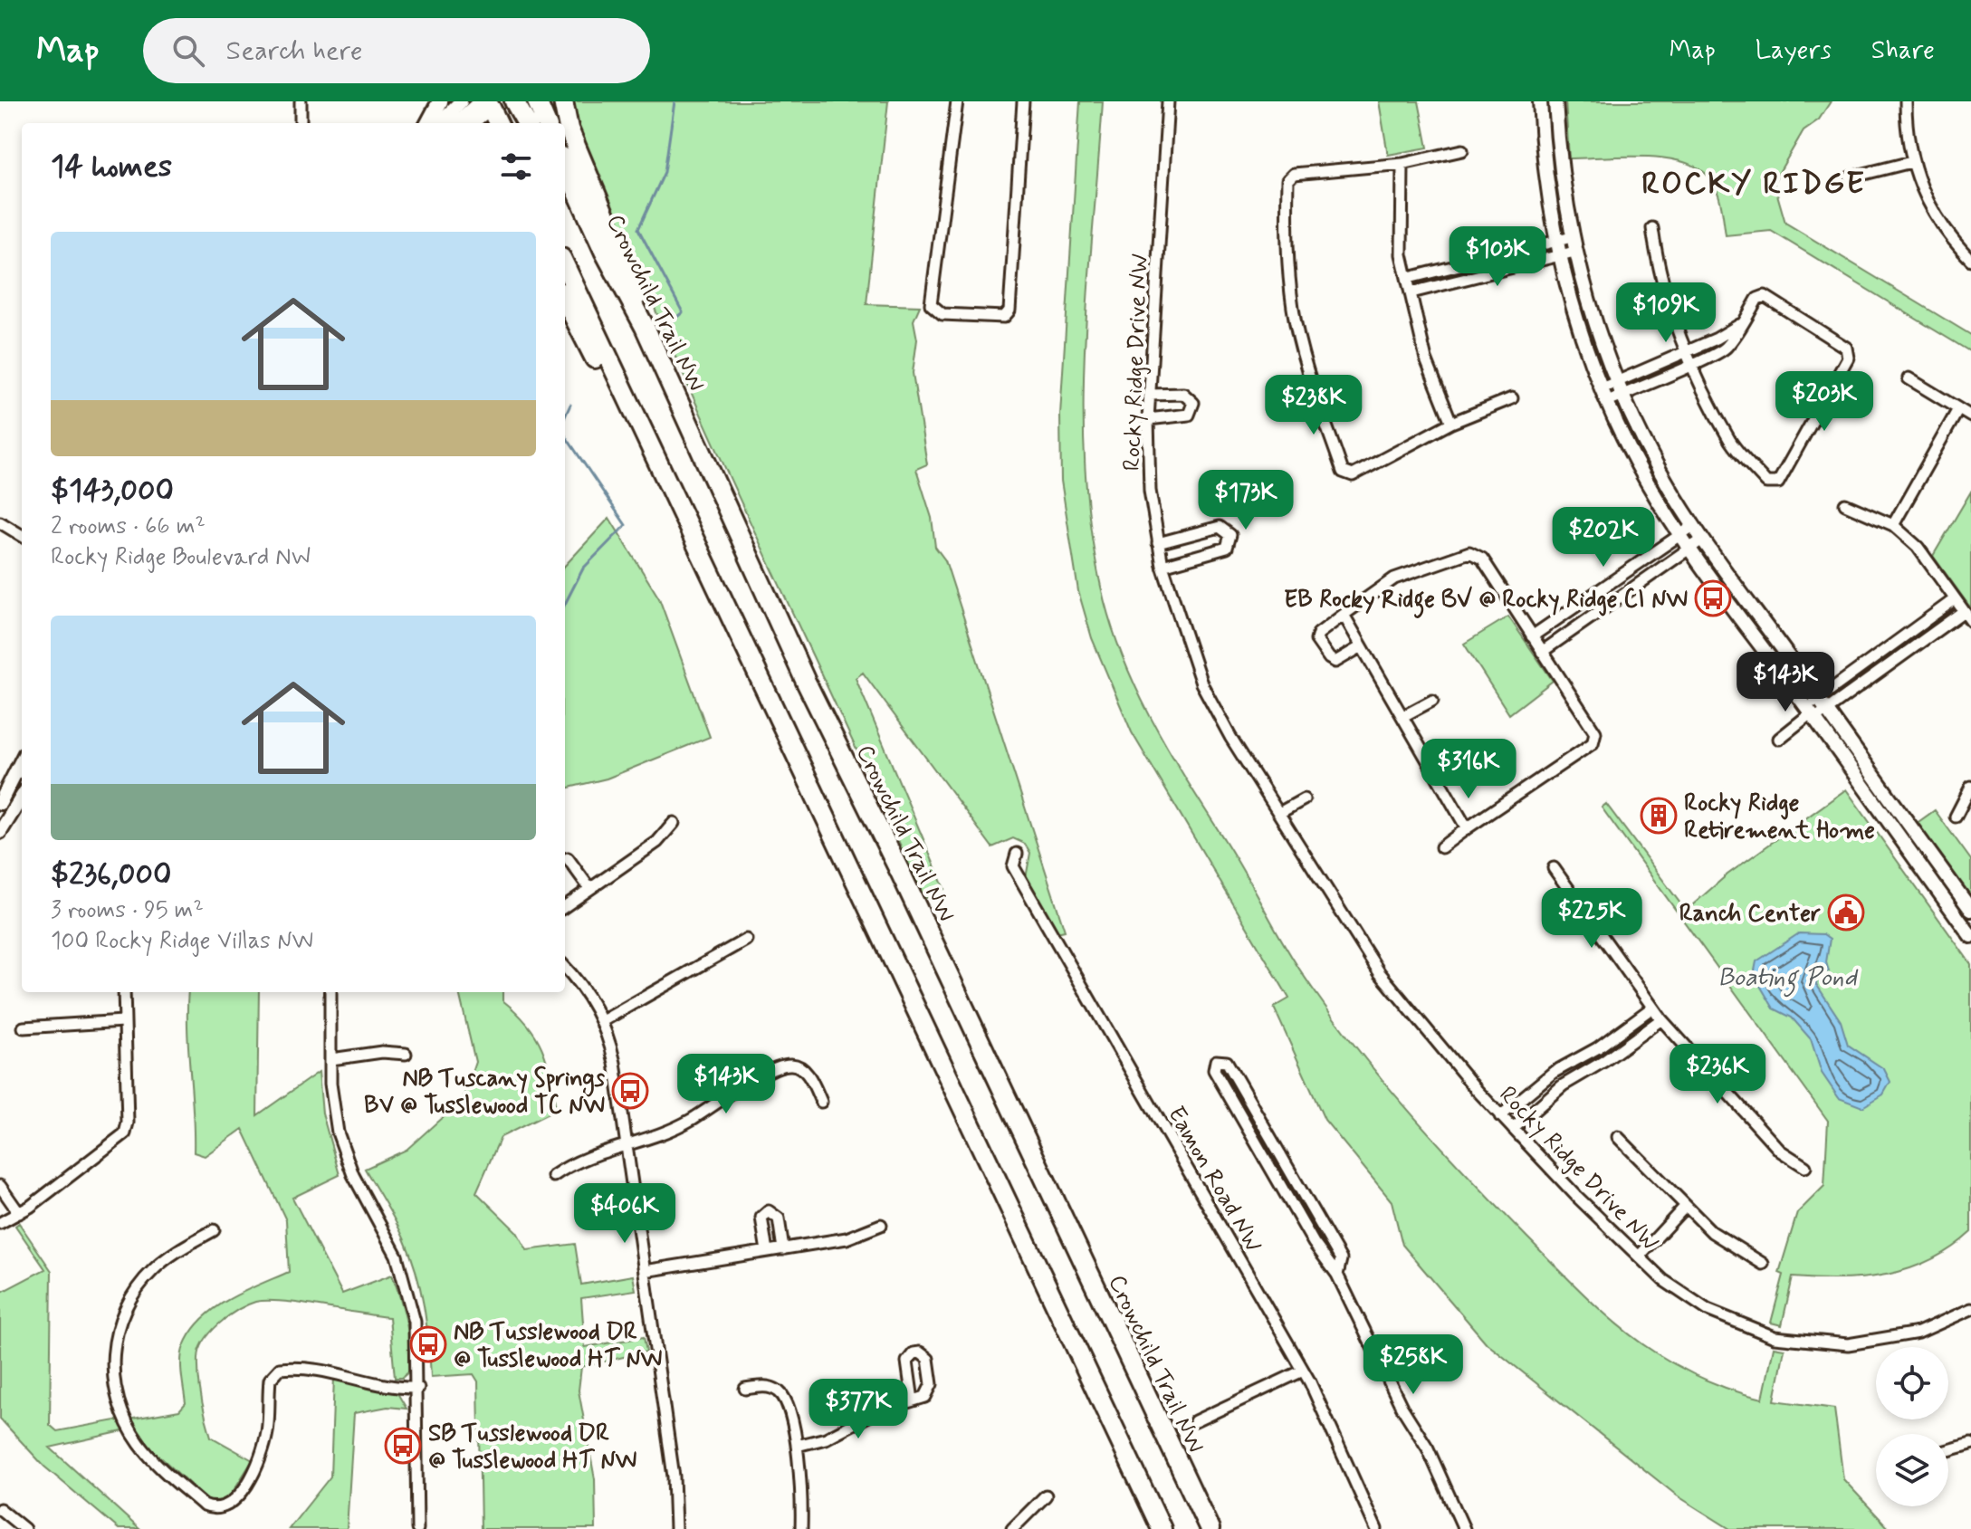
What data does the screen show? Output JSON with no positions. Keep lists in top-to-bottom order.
{
  "streets": {
    "highway": ["Crowchild Trail NW"],
    "street": ["Rocky Ridge Drive NW", "Eamon Road NW"]
  },
  "districts": ["ROCKY RIDGE"],
  "water": ["Boating Pond"],
  "places": {
    "bus stop": [
      "EB Rocky Ridge BV @ Rocky Ridge CI NW",
      "NB Tuscany Springs BV @ Tusslewood TC NW",
      "NB Tusslewood DR @ Tusslewood HT NW",
      "SB Tusslewood DR @ Tusslewood HT NW"
    ],
    "building": ["Rocky Ridge Retirement Home"],
    "public building": ["Ranch Center"]
  },
  "page": {
    "header": "Map",
    "search": "Search here",
    "nav": ["Map", "Layers", "Share"],
    "heading": "14 homes",
    "list": [
      {
        "name": "$143,000",
        "note": "2 rooms · 66 m² · Rocky Ridge Boulevard NW"
      },
      {
        "name": "$236,000",
        "note": "3 rooms · 95 m² · 100 Rocky Ridge Villas NW"
      }
    ],
    "price": [
      "$103K",
      "$109K",
      "$203K",
      "$238K",
      "$173K",
      "$202K",
      "$143K",
      "$316K",
      "$225K",
      "$236K",
      "$143K",
      "$406K",
      "$258K",
      "$377K"
    ]
  }
}
